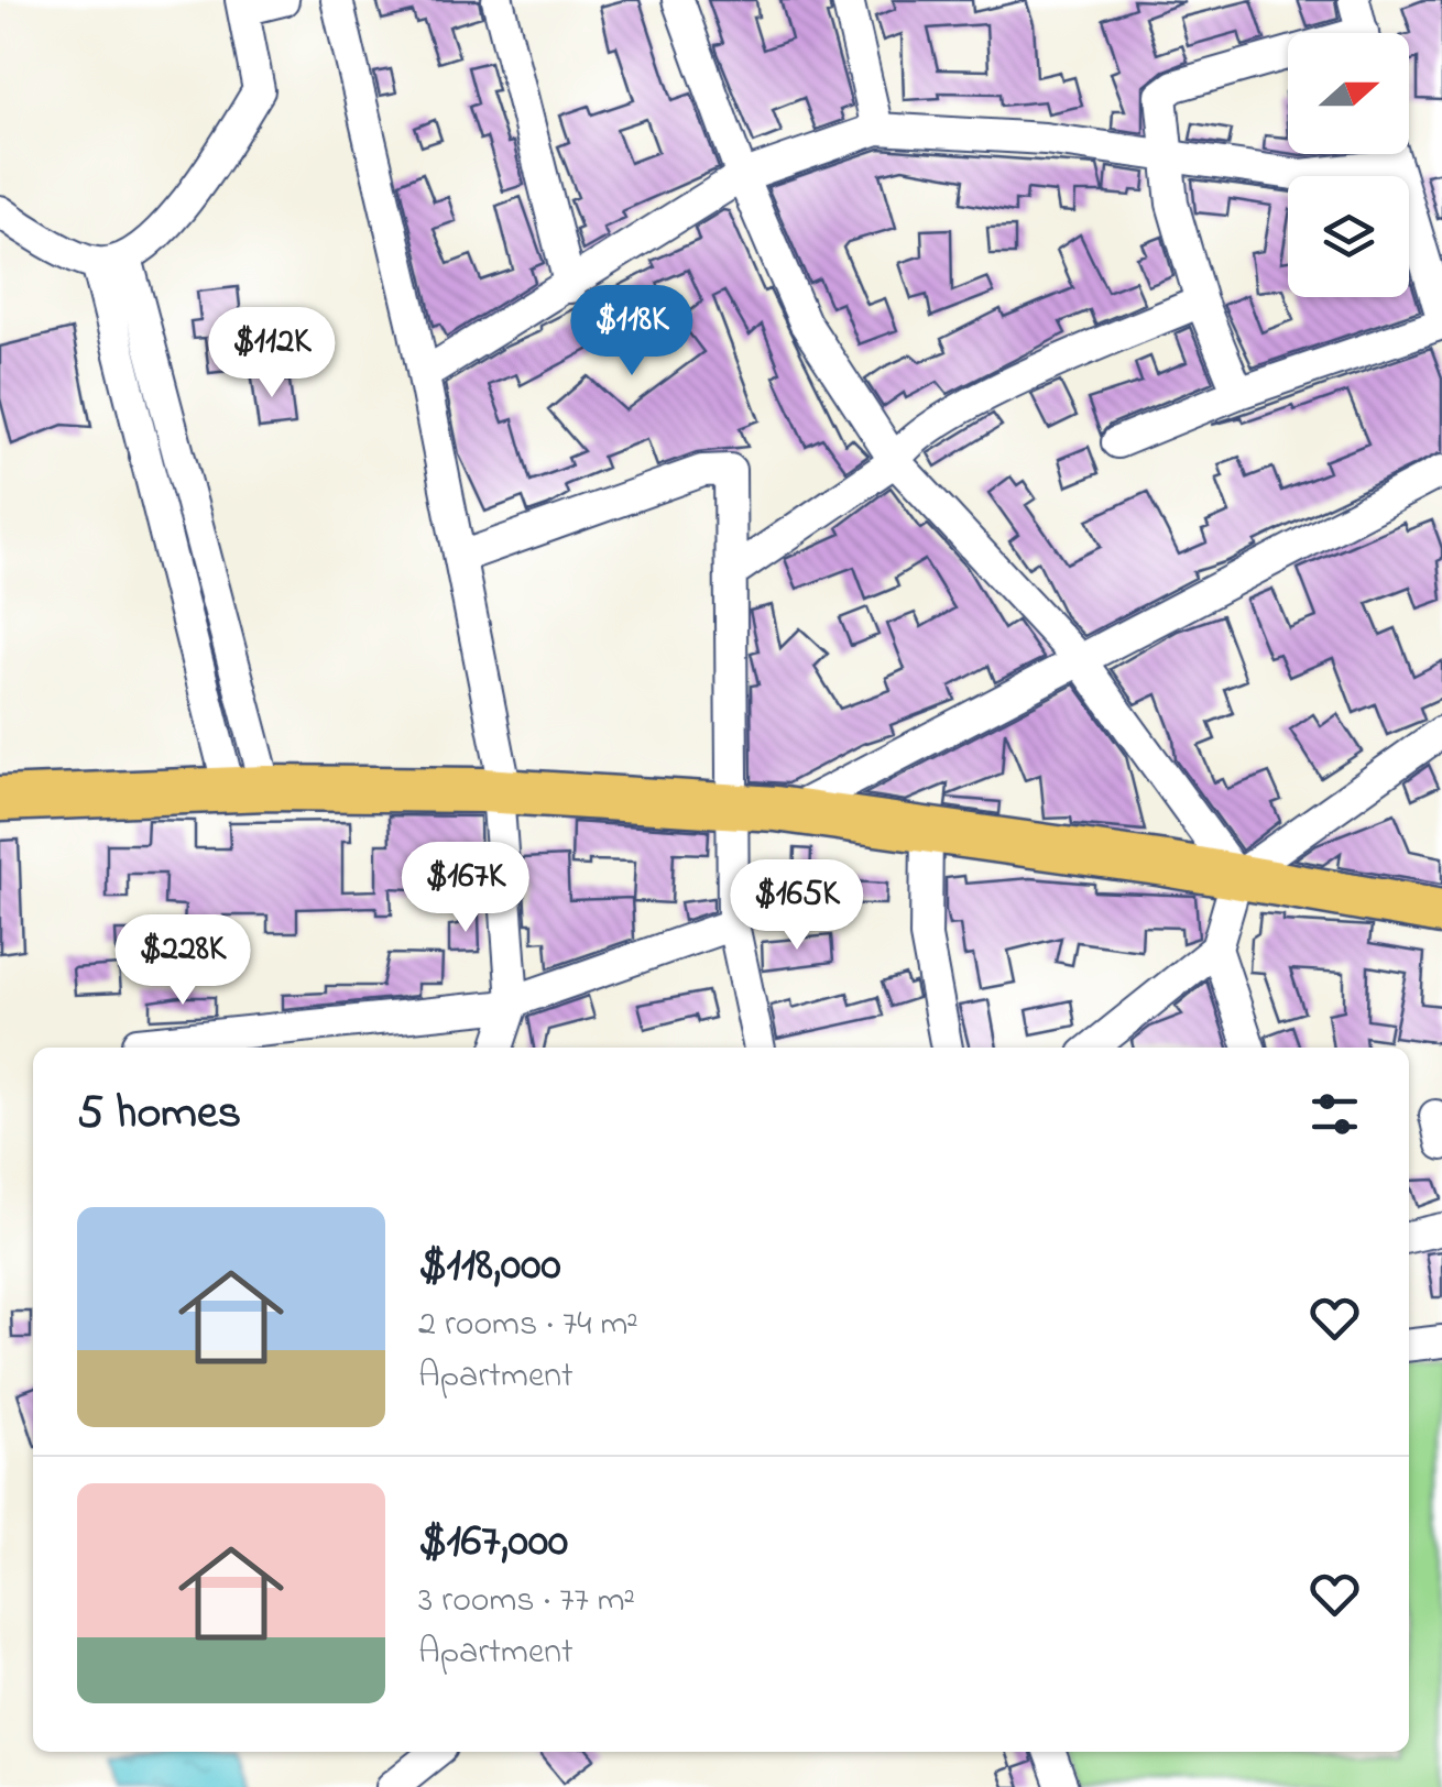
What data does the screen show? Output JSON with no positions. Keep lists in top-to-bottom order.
{
  "north": "right",
  "page": {
    "price": [
      "$118K",
      "$112K",
      "$167K",
      "$165K",
      "$228K"
    ],
    "heading": "5 homes",
    "list": [
      {
        "name": "$118,000",
        "note": "2 rooms · 74 m² · Apartment"
      },
      {
        "name": "$167,000",
        "note": "3 rooms · 77 m² · Apartment"
      }
    ]
  }
}
